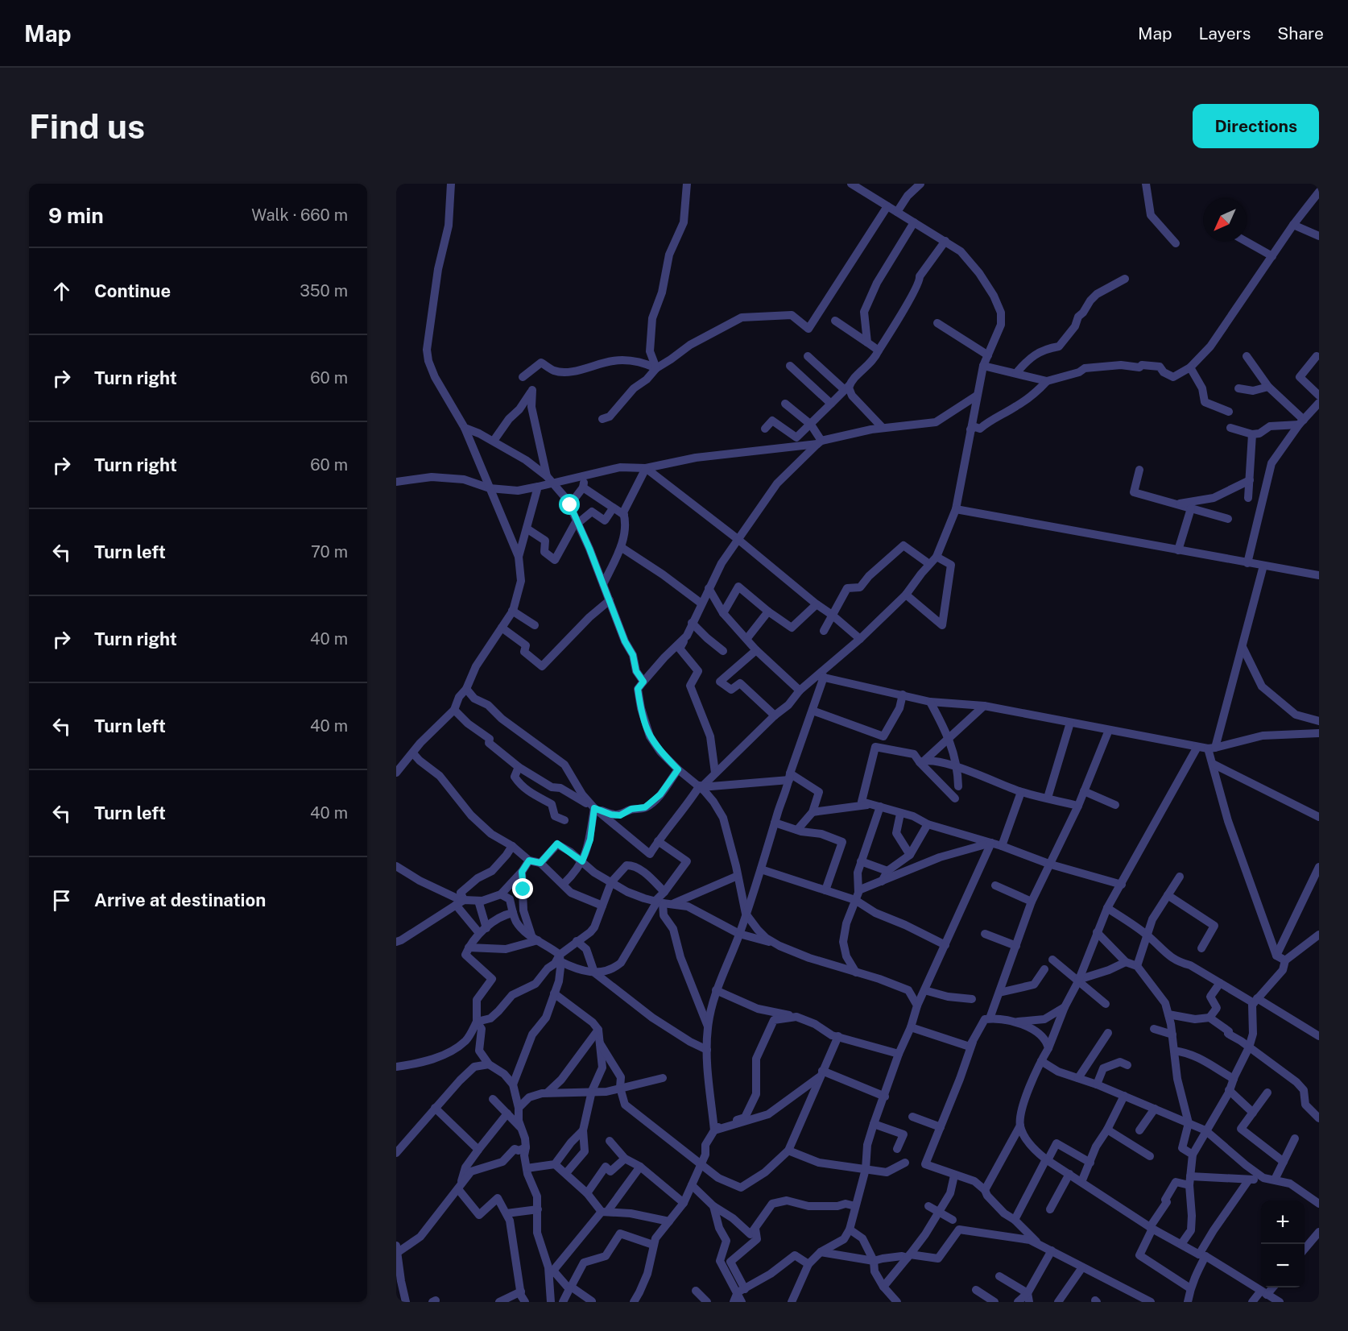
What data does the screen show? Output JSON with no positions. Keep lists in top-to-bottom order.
{
  "north": "bottom left",
  "page": {
    "header": "Map",
    "nav": ["Map", "Layers", "Share"],
    "buttons": "Directions",
    "title": "Find us",
    "heading": ["9 min", "Walk · 660 m"],
    "list": [
      ["Continue", "350 m"],
      ["Turn right", "60 m"],
      ["Turn right", "60 m"],
      ["Turn left", "70 m"],
      ["Turn right", "40 m"],
      ["Turn left", "40 m"],
      ["Turn left", "40 m"],
      "Arrive at destination"
    ],
    "map_buttons": ["+", "−"]
  }
}
